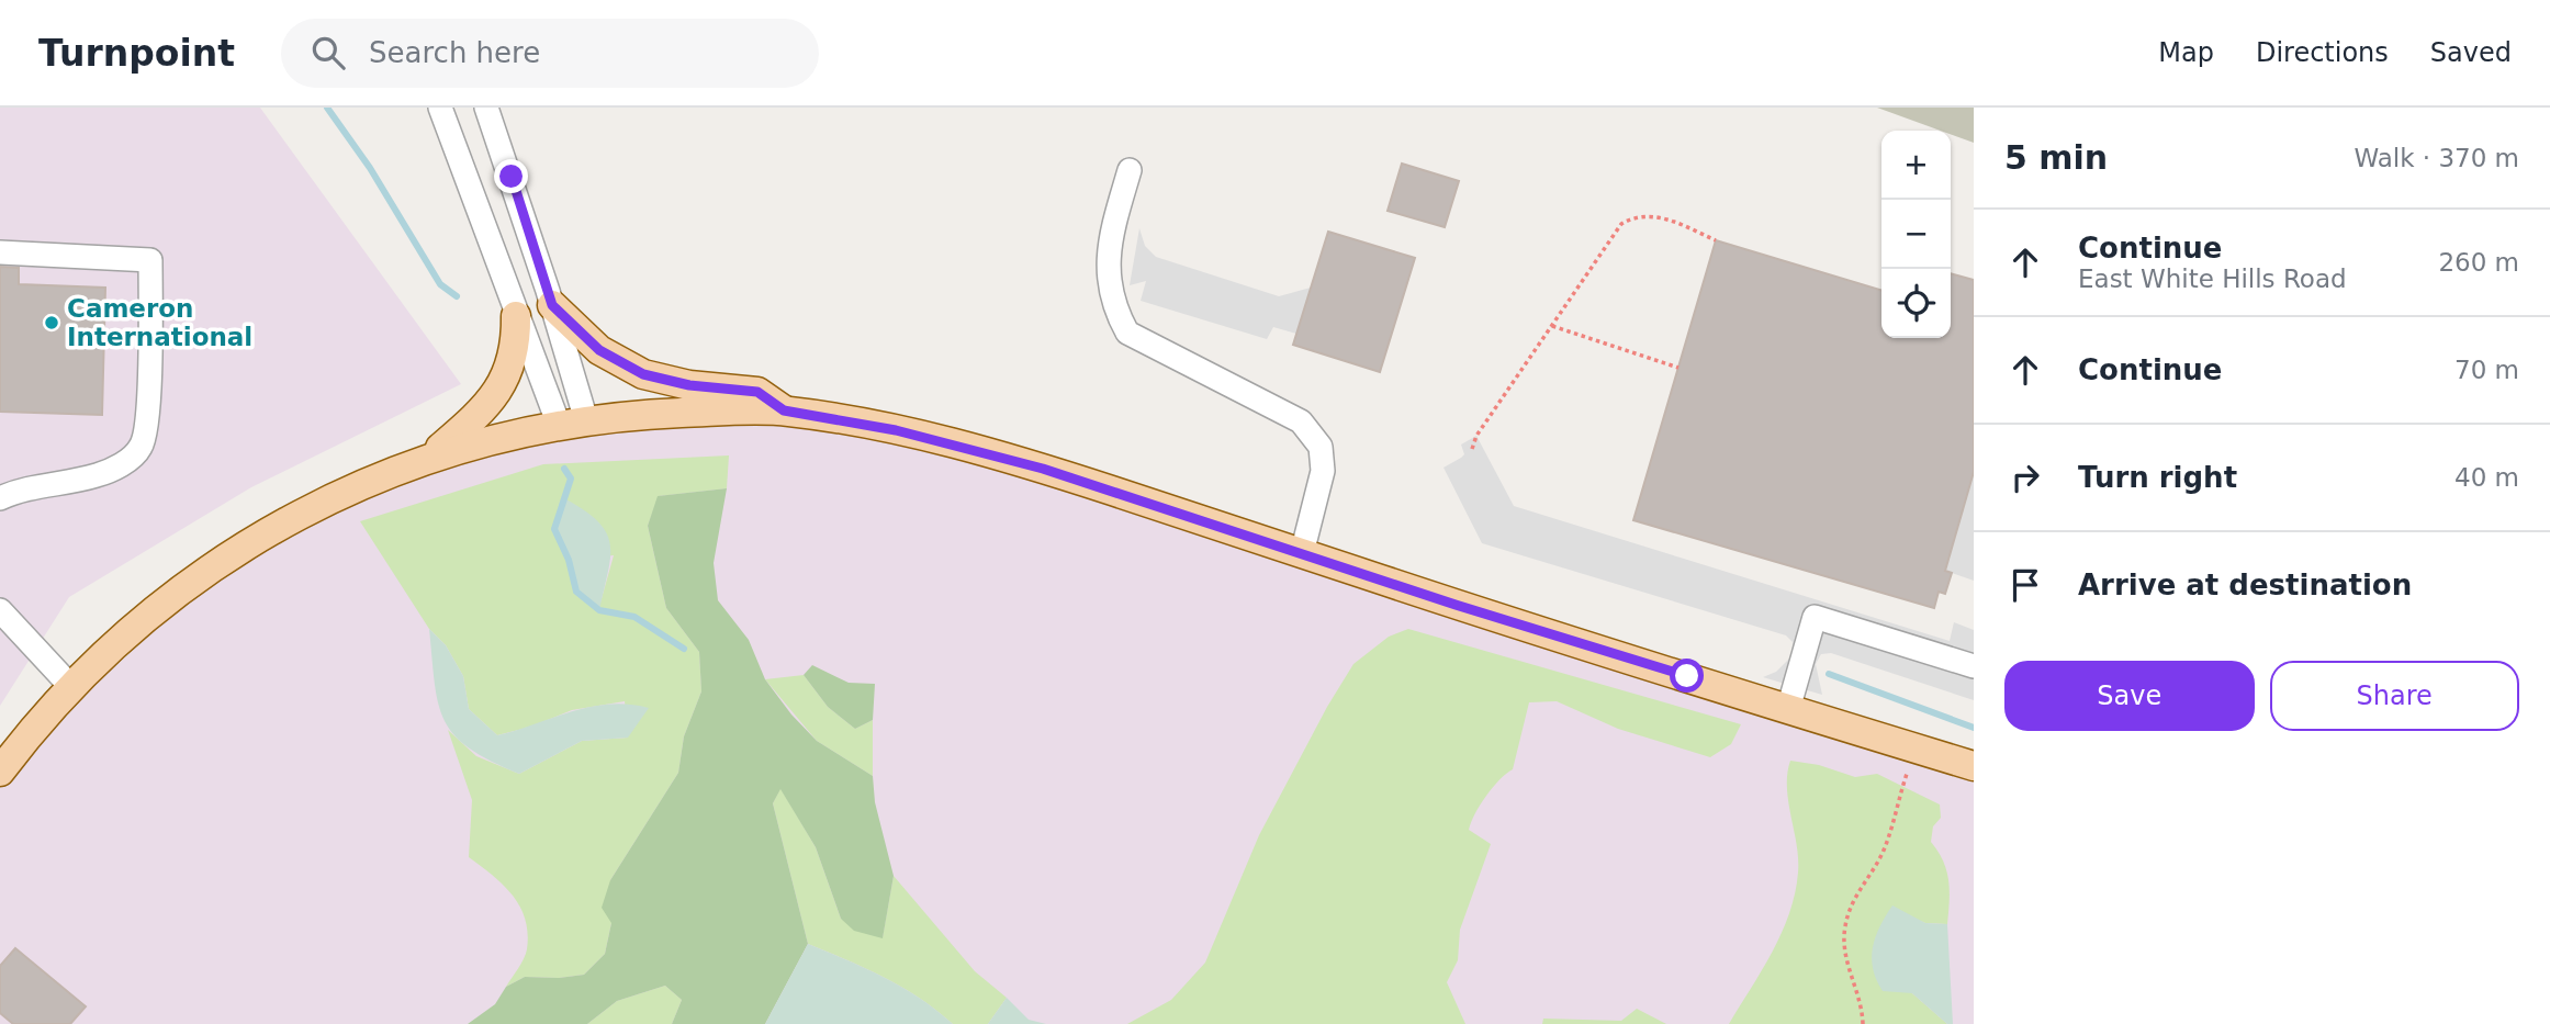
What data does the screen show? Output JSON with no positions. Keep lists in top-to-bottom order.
{
  "places": ["Cameron International"],
  "page": {
    "header": "Turnpoint",
    "search": "Search here",
    "nav": ["Map", "Directions", "Saved"],
    "heading": ["5 min", "Walk · 370 m"],
    "map_buttons": ["+", "−"],
    "list": [
      ["Continue", "East White Hills Road", "260 m"],
      ["Continue", "70 m"],
      ["Turn right", "40 m"],
      "Arrive at destination"
    ],
    "buttons": ["Save", "Share"]
  }
}
